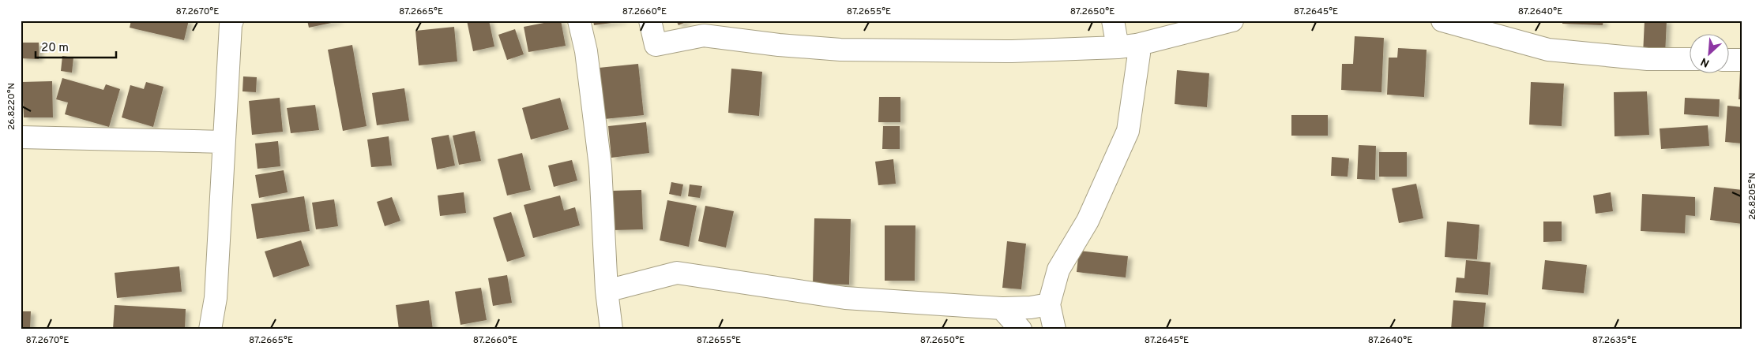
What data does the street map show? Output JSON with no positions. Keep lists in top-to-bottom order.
{
  "scale_bar": "20 m",
  "north": "bottom left",
  "coordinates": [
    "87.2670°E",
    "87.2665°E",
    "87.2660°E",
    "87.2655°E",
    "87.2650°E",
    "87.2645°E",
    "87.2640°E",
    "26.8220°N",
    "26.8205°N",
    "87.2635°E"
  ]
}
